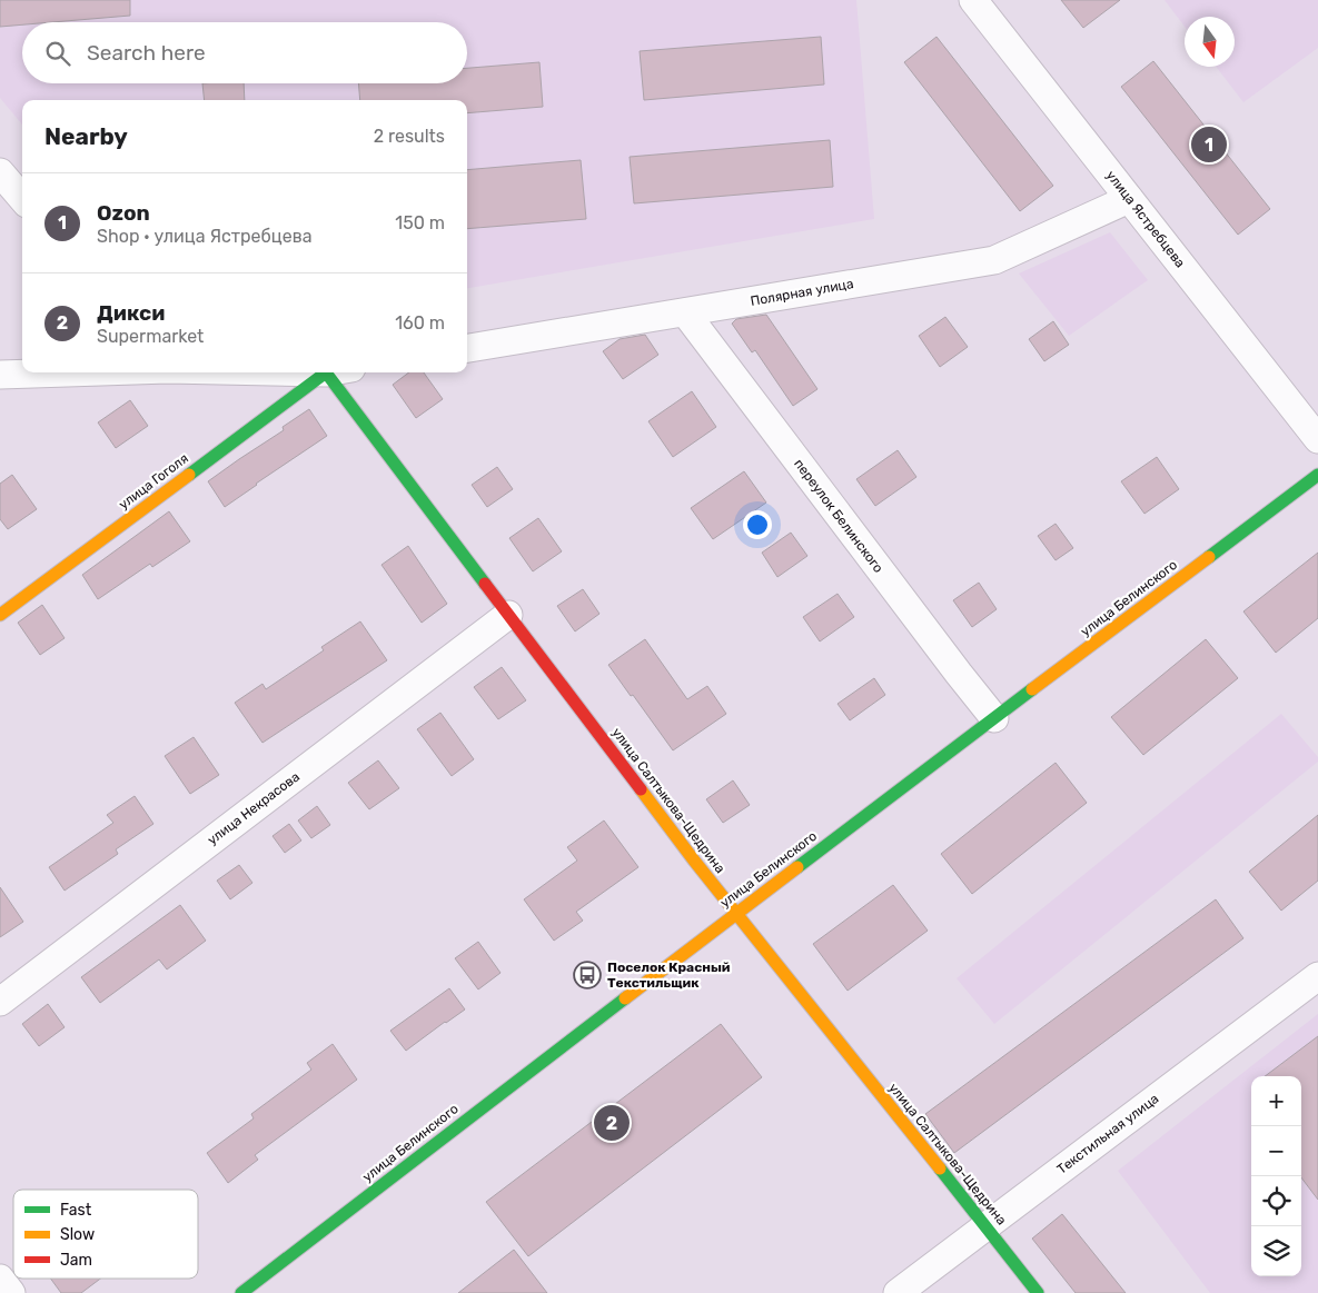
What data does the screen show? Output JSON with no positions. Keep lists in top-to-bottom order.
{
  "streets": {
    "street": [
      "улица Ястребцева",
      "Полярная улица",
      "улица Гоголя",
      "переулок Белинского",
      "улица Белинского",
      "улица Салтыкова-Щедрина",
      "улица Некрасова",
      "Текстильная улица"
    ]
  },
  "crossings": [
    ["улица Ястребцева", "Полярная улица"],
    ["Полярная улица", "переулок Белинского"],
    ["переулок Белинского", "улица Белинского"],
    ["улица Белинского", "улица Салтыкова-Щедрина"],
    ["улица Салтыкова-Щедрина", "улица Некрасова"],
    ["улица Салтыкова-Щедрина", "Текстильная улица"]
  ],
  "places": {
    "bus stop": ["Поселок Красный Текстильщик"]
  },
  "legend": ["Fast", "Slow", "Jam"],
  "north": "bottom",
  "page": {
    "search": "Search here",
    "heading": ["Nearby", "2 results"],
    "pins": ["1", "2"],
    "list": [
      {
        "mark": "1",
        "name": "Ozon",
        "note": "Shop · улица Ястребцева",
        "value": "150 m"
      },
      {
        "mark": "2",
        "name": "Дикси",
        "note": "Supermarket",
        "value": "160 m"
      }
    ],
    "map_buttons": ["+", "−"]
  }
}
